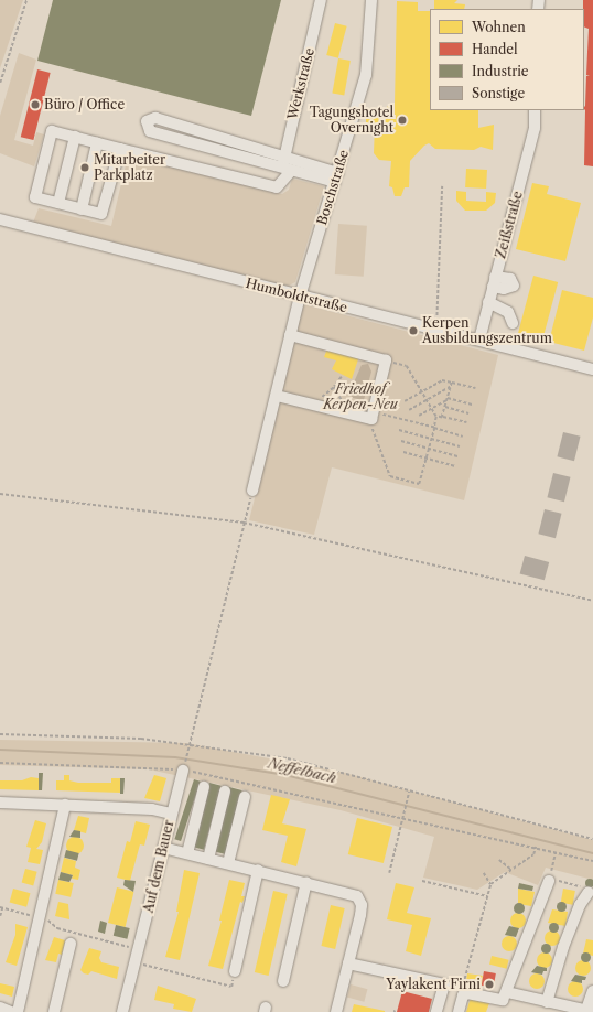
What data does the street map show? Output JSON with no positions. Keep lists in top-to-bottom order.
{
  "streets": {
    "street": [
      "Werkstraße",
      "Boschstraße",
      "Zeißstraße",
      "Humboldtstraße",
      "Auf dem Bauer"
    ]
  },
  "crossings": [
    ["Boschstraße", "Humboldtstraße"],
    ["Zeißstraße", "Humboldtstraße"]
  ],
  "water": ["Neffelbach"],
  "parks": ["Friedhof Kerpen-Neu"],
  "places": [
    "Büro / Office",
    "Tagungshotel Overnight",
    "Mitarbeiter Parkplatz",
    "Kerpen Ausbildungszentrum",
    "Yaylakent Firni"
  ],
  "legend": [
    "Wohnen",
    "Handel",
    "Industrie",
    "Sonstige"
  ]
}
